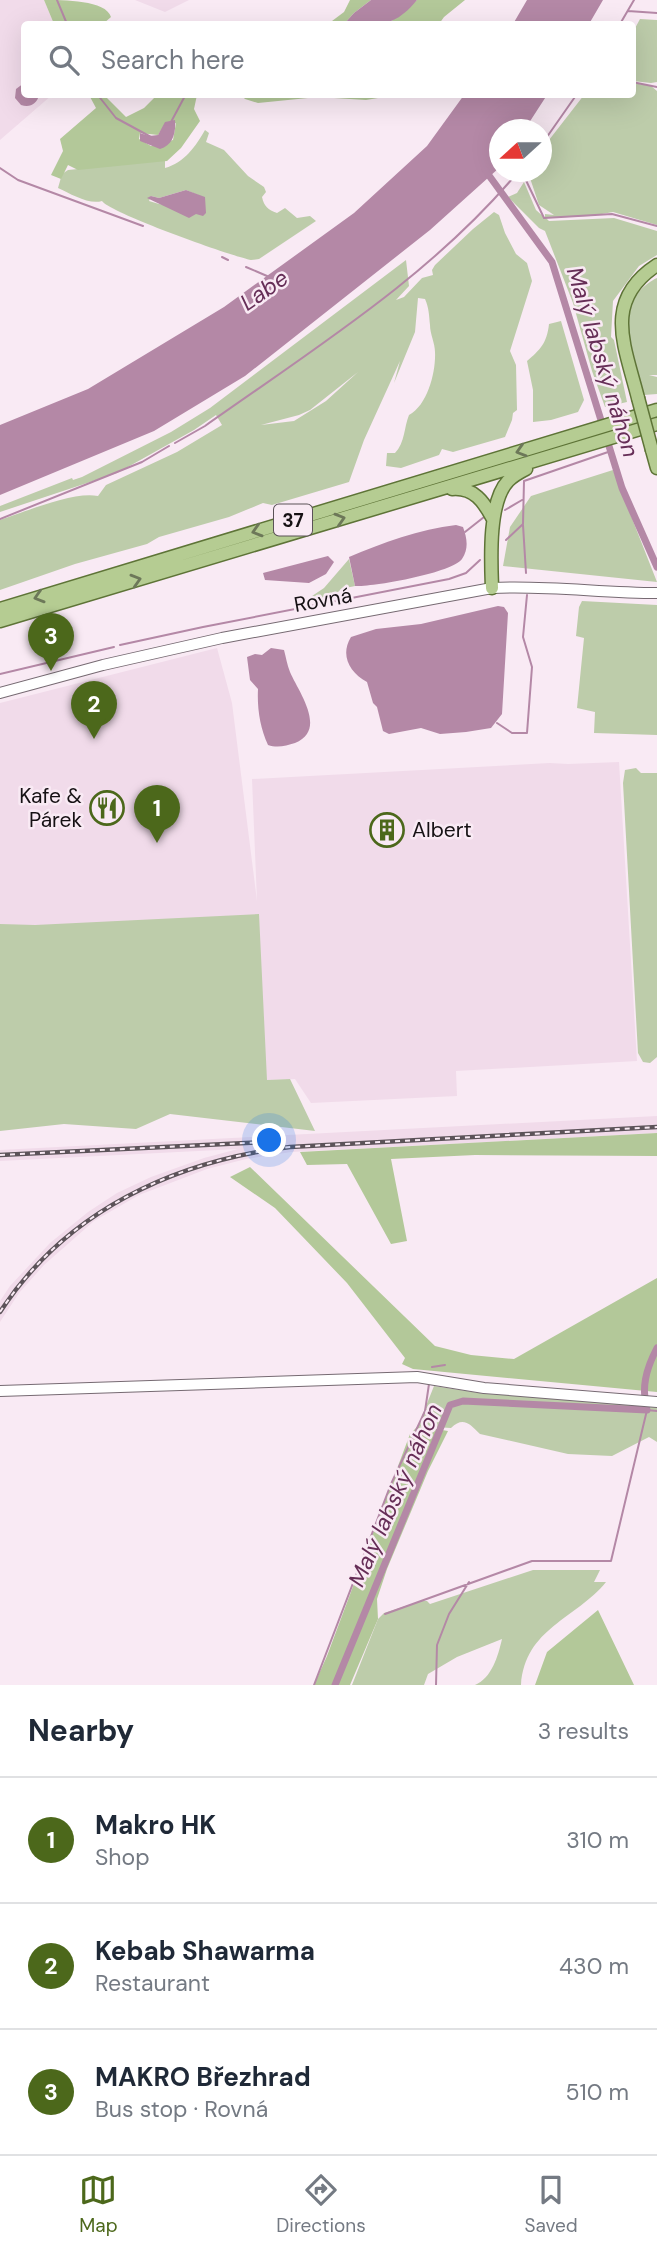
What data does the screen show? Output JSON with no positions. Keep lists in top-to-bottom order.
{
  "streets": {
    "main road": ["37"],
    "street": ["Rovná"]
  },
  "water": ["Labe", "Malý labský náhon"],
  "places": {
    "restaurant": ["Kafe & Párek"],
    "building": ["Albert"]
  },
  "north": "left",
  "page": {
    "search": "Search here",
    "pins": ["3", "2", "1"],
    "heading": ["Nearby", "3 results"],
    "list": [
      {
        "mark": "1",
        "name": "Makro HK",
        "note": "Shop",
        "value": "310 m"
      },
      {
        "mark": "2",
        "name": "Kebab Shawarma",
        "note": "Restaurant",
        "value": "430 m"
      },
      {
        "mark": "3",
        "name": "MAKRO Březhrad",
        "note": "Bus stop · Rovná",
        "value": "510 m"
      }
    ],
    "nav": ["Map", "Directions", "Saved"]
  }
}
